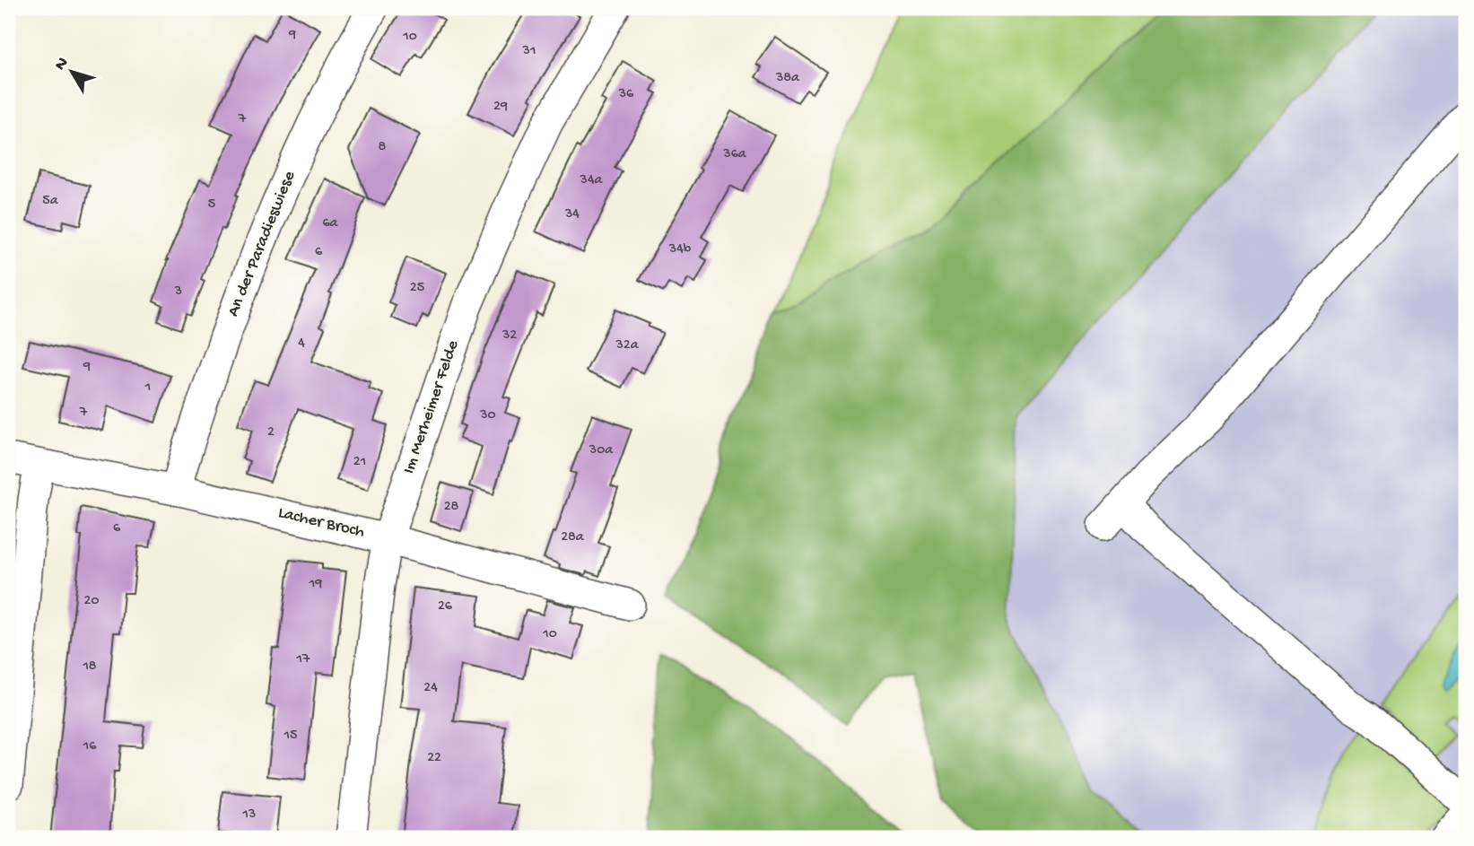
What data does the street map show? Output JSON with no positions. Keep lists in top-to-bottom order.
{
  "streets": {
    "street": ["An der Paradieswiese", "Im Merheimer Felde", "Lacher Broch"]
  },
  "crossings": [
    ["An der Paradieswiese", "Lacher Broch"],
    ["Im Merheimer Felde", "Lacher Broch"]
  ],
  "house_numbers": [
    "9",
    "10",
    "31",
    "38a",
    "36",
    "29",
    "7",
    "8",
    "36a",
    "34a",
    "5a",
    "5",
    "34",
    "6a",
    "34b",
    "6",
    "25",
    "3",
    "32",
    "4",
    "32a",
    "9",
    "1",
    "7",
    "30",
    "2",
    "30a",
    "21",
    "28",
    "6",
    "28a",
    "19",
    "20",
    "26",
    "10",
    "17",
    "18",
    "24",
    "15",
    "16",
    "22",
    "13"
  ],
  "north": "top left"
}
